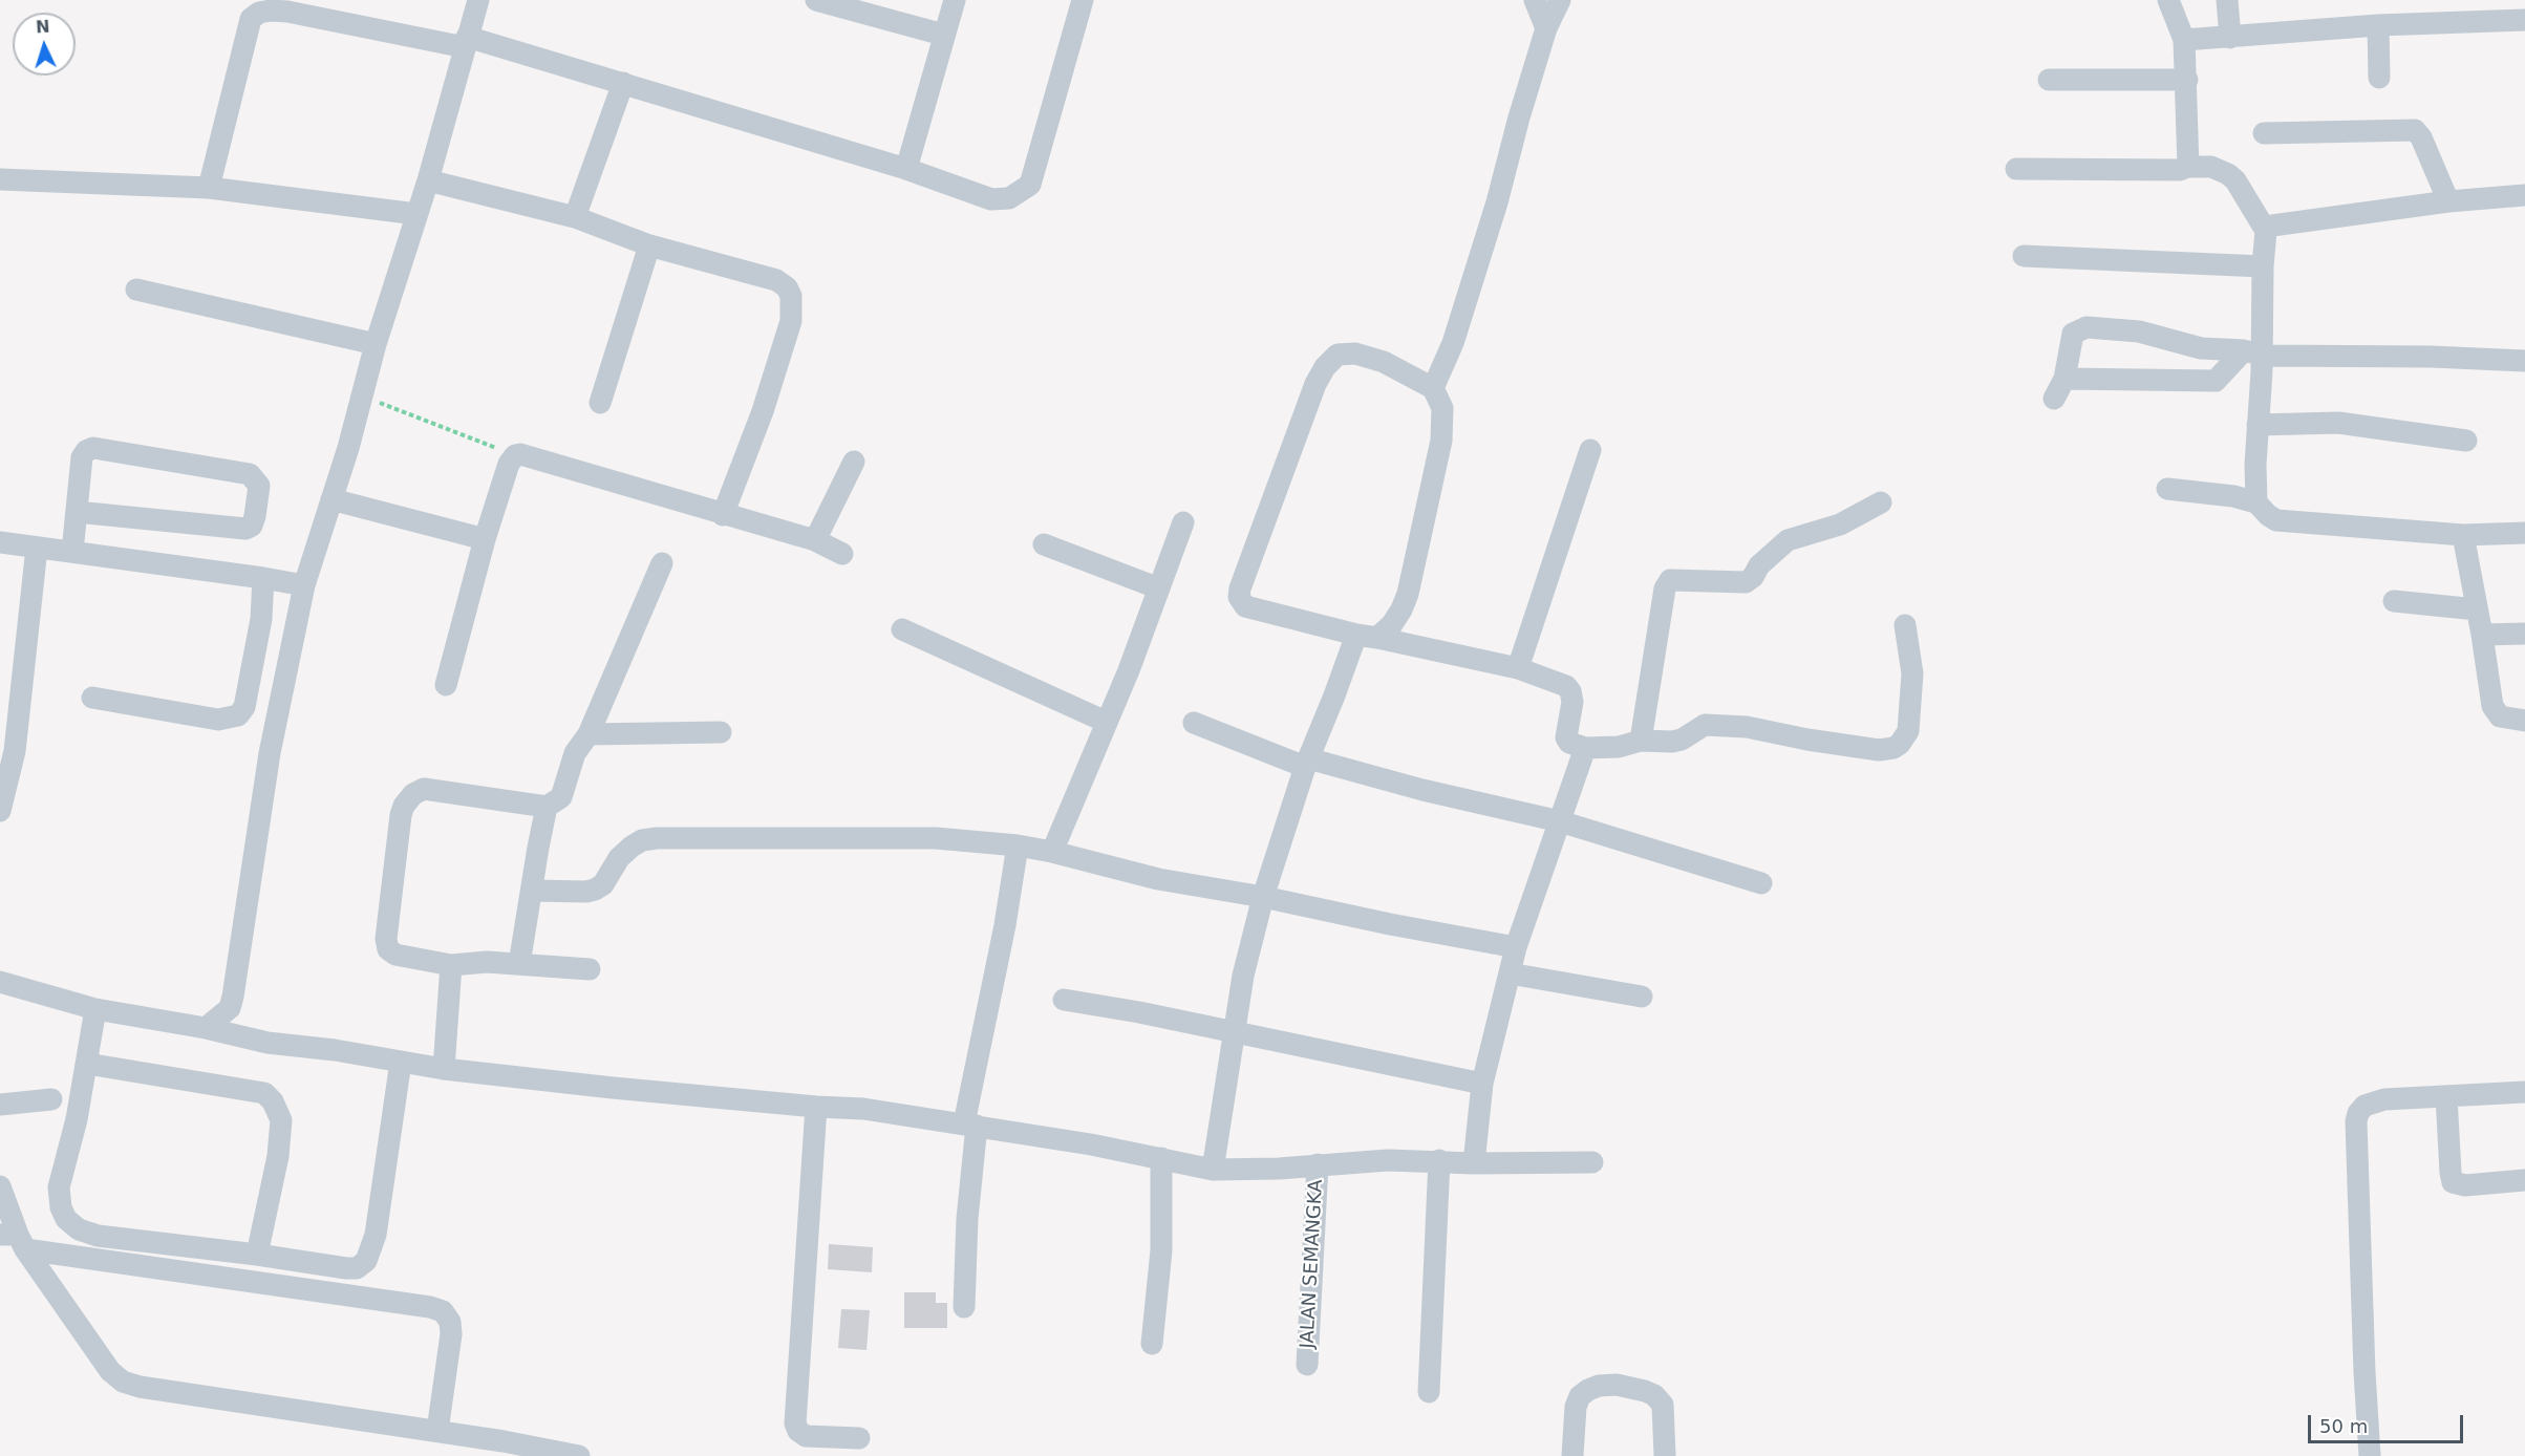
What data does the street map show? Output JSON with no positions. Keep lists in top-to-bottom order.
{
  "streets": {
    "street": ["JALAN SEMANGKA"]
  },
  "scale_bar": "50 m",
  "north": "top"
}
